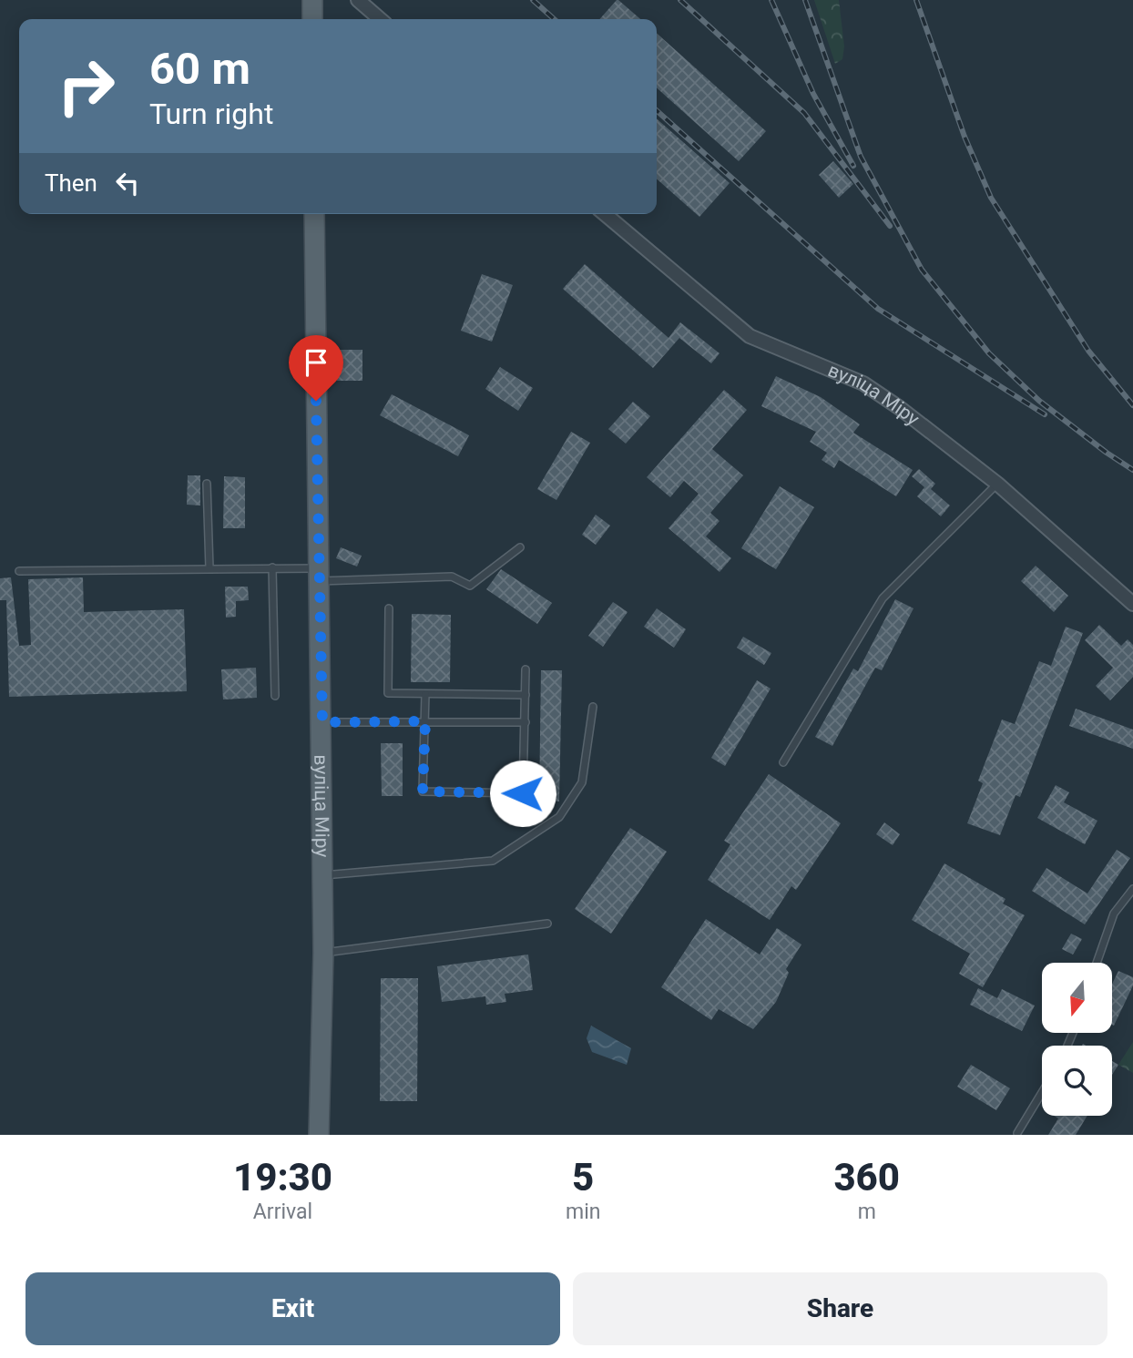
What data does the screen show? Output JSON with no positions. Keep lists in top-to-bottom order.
{
  "streets": {
    "main road": ["вуліца Міру"]
  },
  "north": "bottom",
  "page": {
    "turn": ["60 m", "Turn right"],
    "then": "Then",
    "eta": [
      "19:30",
      "Arrival",
      "5",
      "min",
      "360",
      "m"
    ],
    "buttons": ["Exit", "Share"]
  }
}
